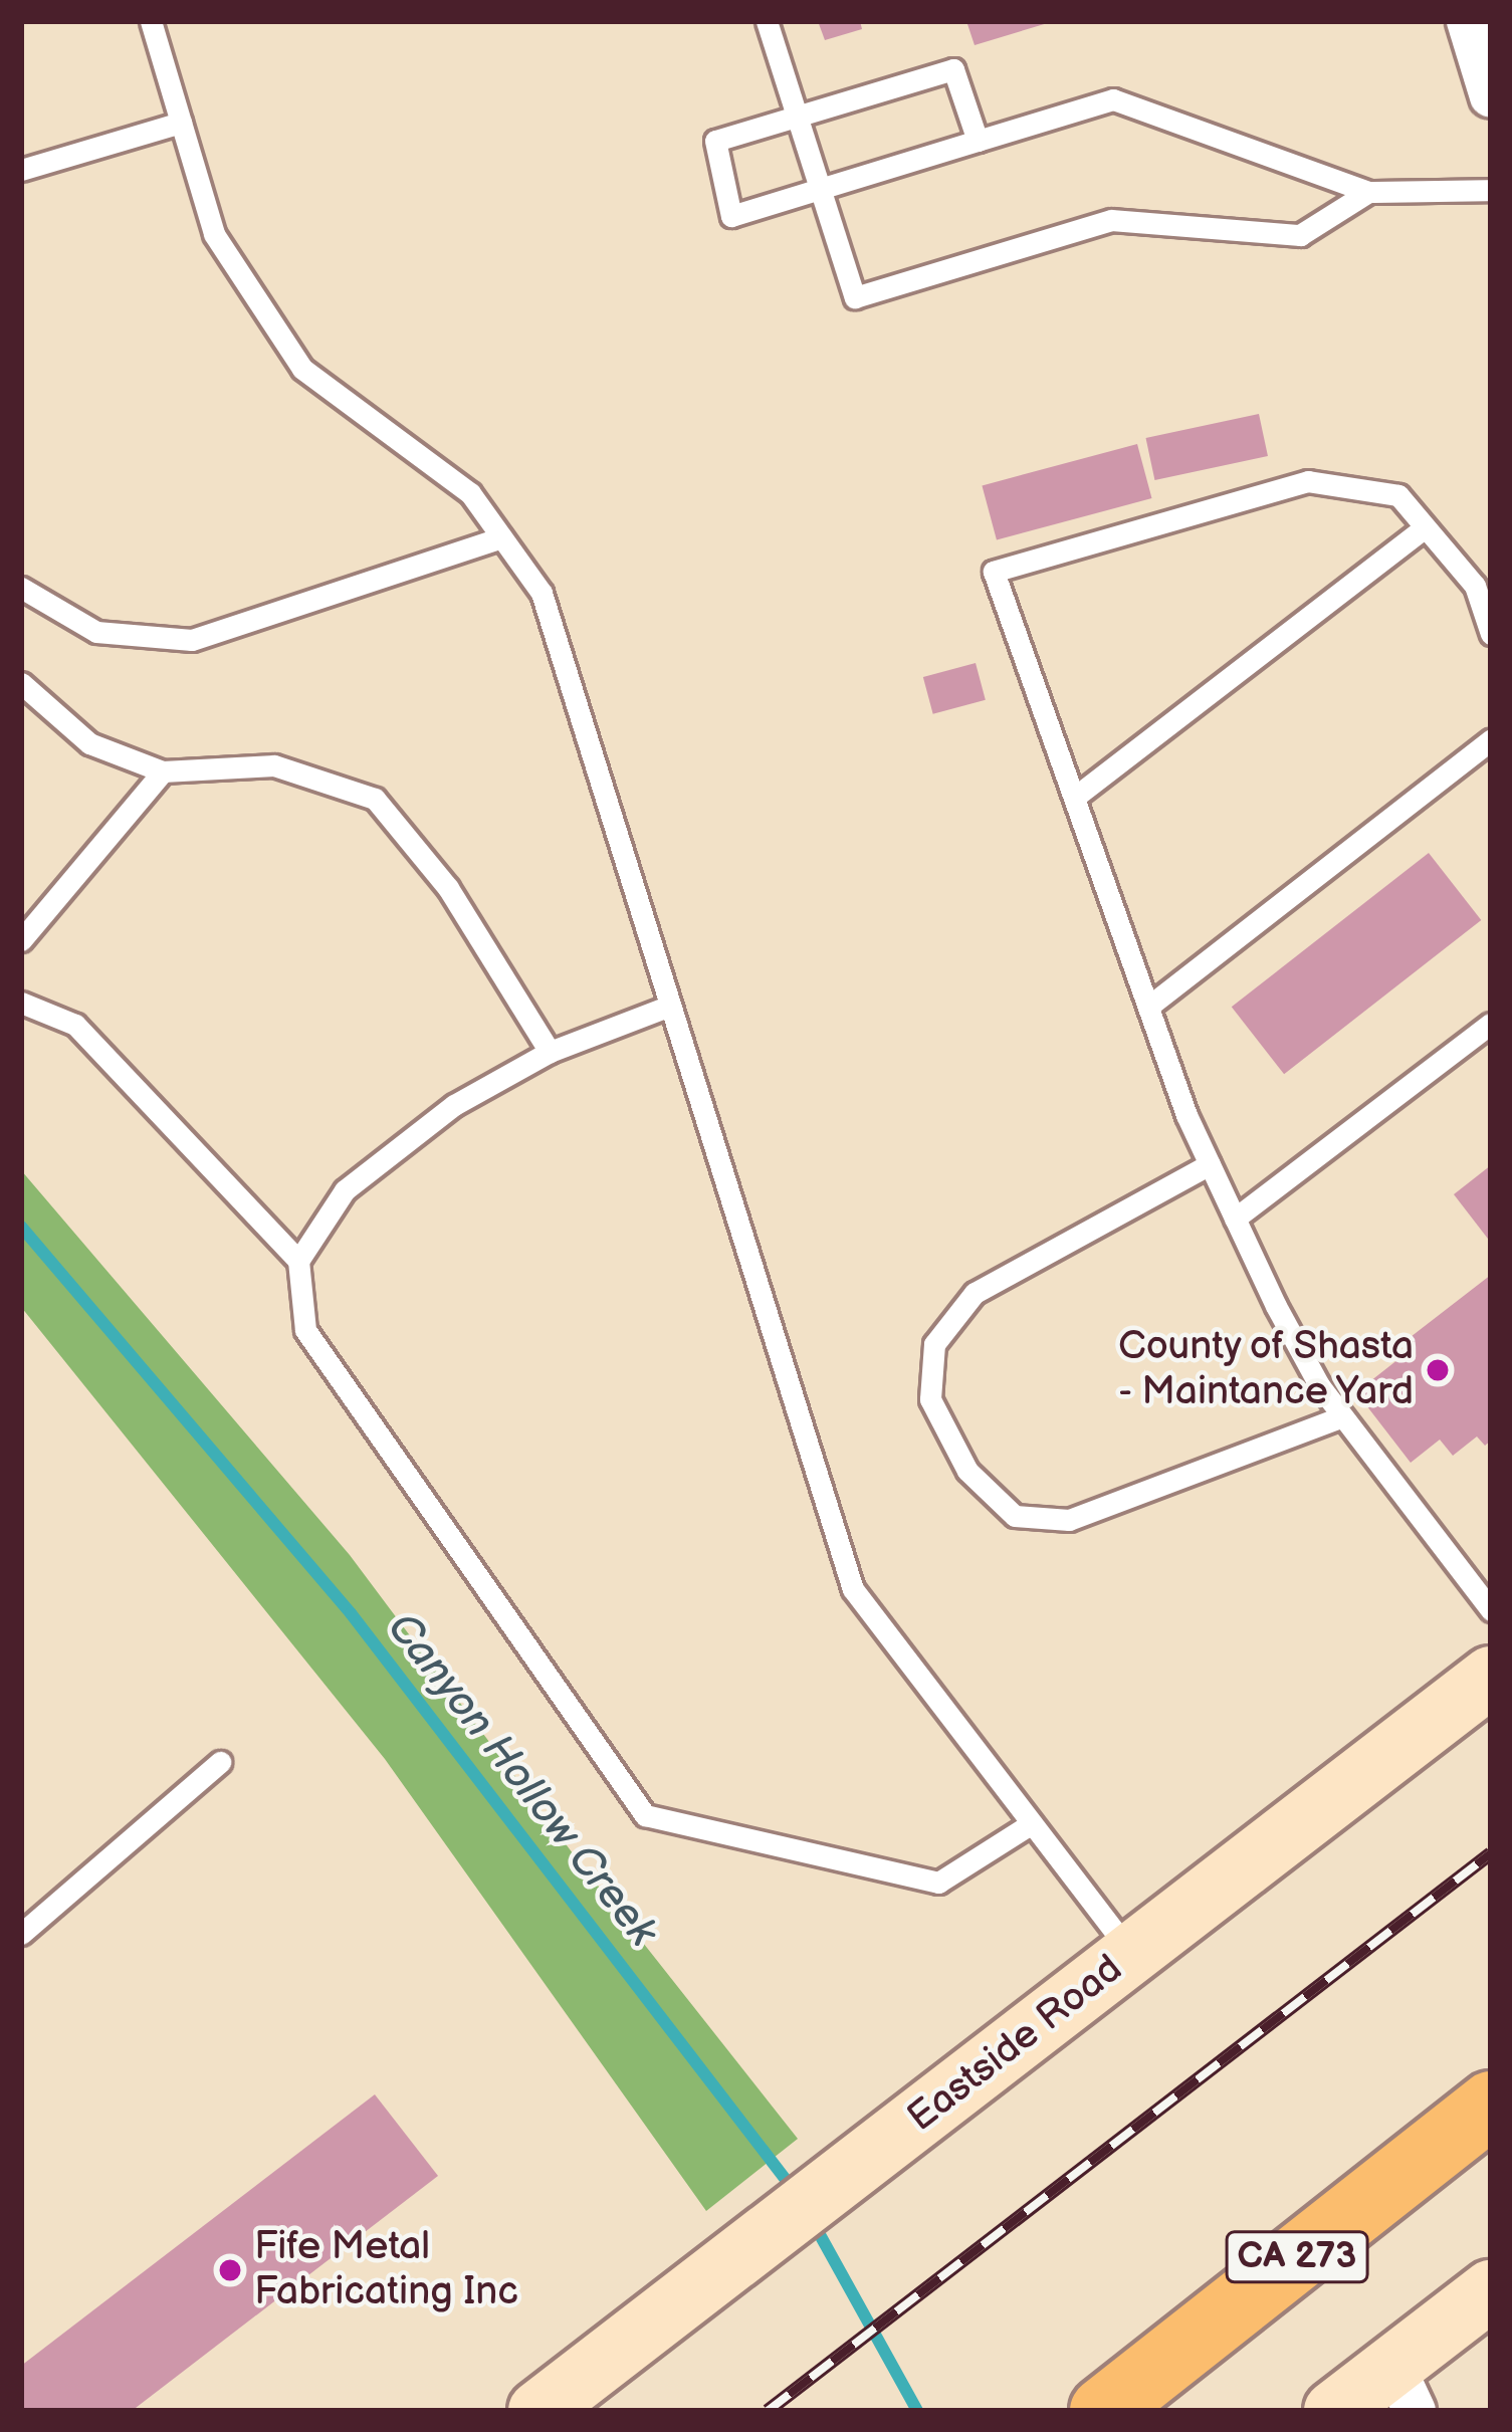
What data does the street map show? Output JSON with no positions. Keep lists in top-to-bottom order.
{
  "streets": {
    "main road": ["CA 273"],
    "street": ["Eastside Road"]
  },
  "water": ["Canyon Hollow Creek"],
  "places": ["County of Shasta - Maintance Yard", "Fife Metal Fabricating Inc"]
}
